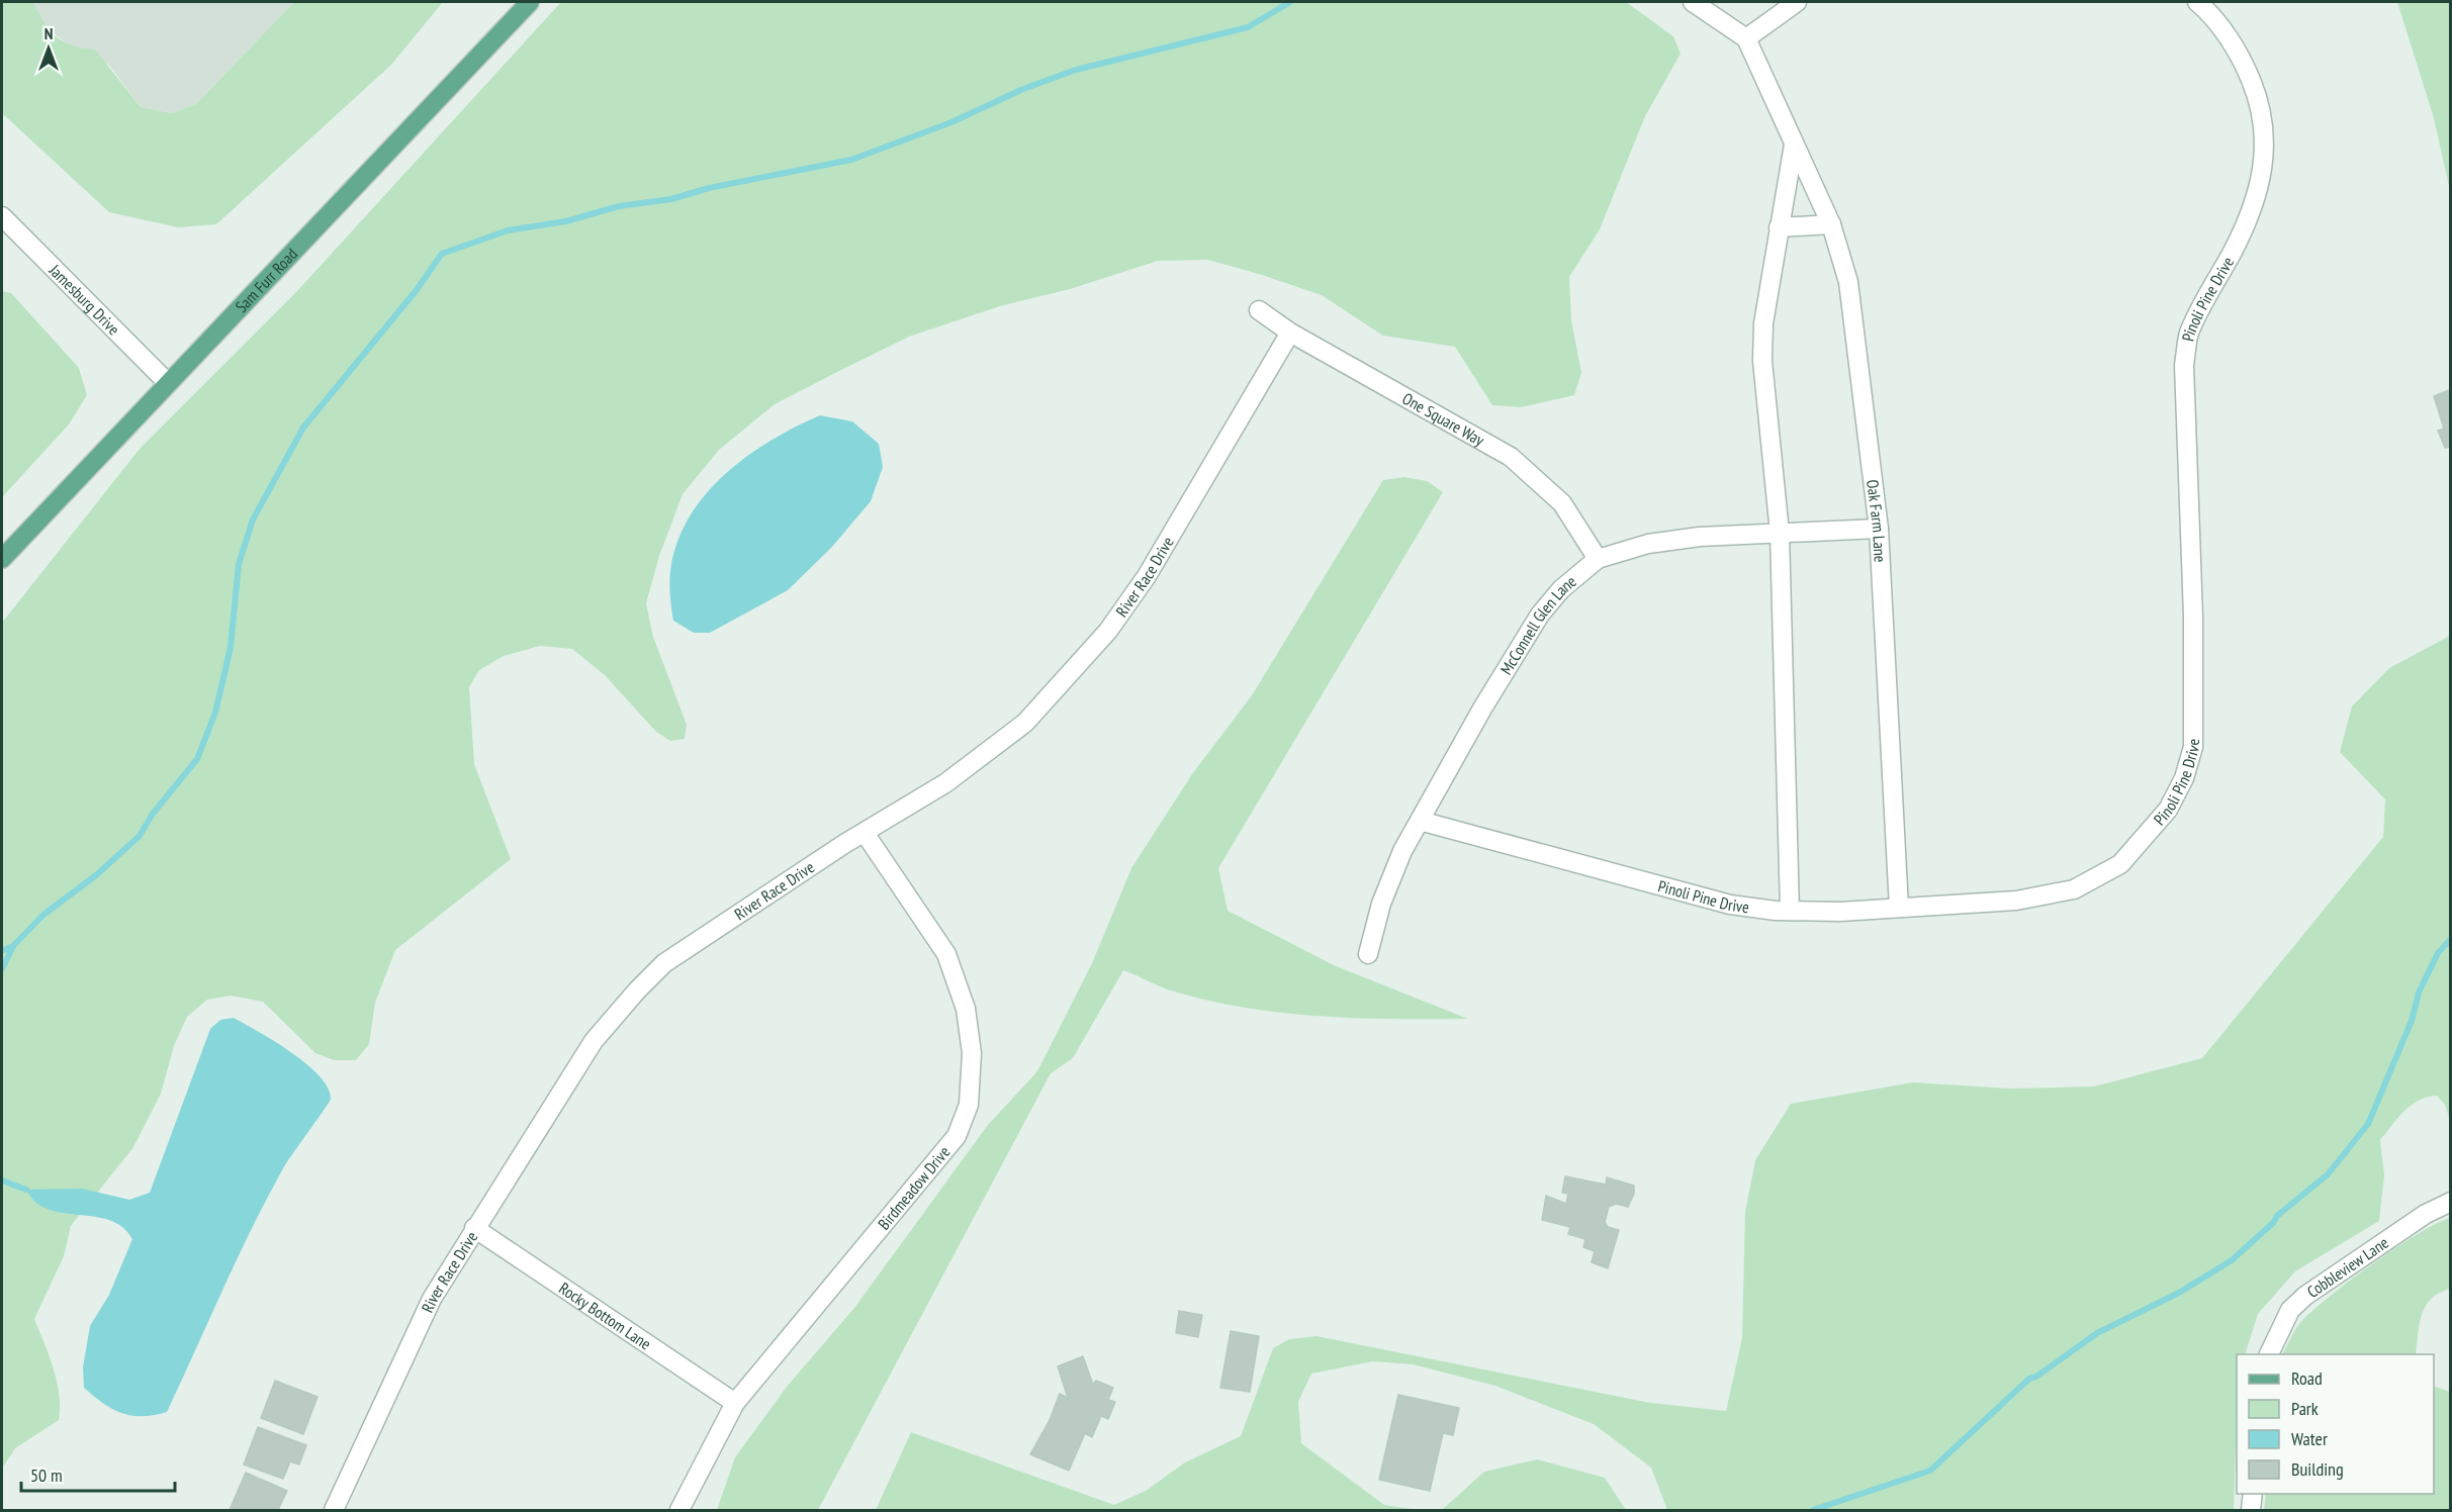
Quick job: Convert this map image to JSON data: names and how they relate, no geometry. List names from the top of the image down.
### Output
{
  "streets": {
    "main road": ["Sam Furr Road"],
    "street": [
      "Jamesburg Drive",
      "Pinoli Pine Drive",
      "One Square Way",
      "Oak Farm Lane",
      "River Race Drive",
      "McConnell Glen Lane",
      "Birdmeadow Drive",
      "Cobbleview Lane",
      "Rocky Bottom Lane"
    ]
  },
  "crossings": [
    ["Sam Furr Road", "Jamesburg Drive"],
    ["Pinoli Pine Drive", "Oak Farm Lane"],
    ["Pinoli Pine Drive", "McConnell Glen Lane"],
    ["One Square Way", "River Race Drive"],
    ["One Square Way", "McConnell Glen Lane"],
    ["Oak Farm Lane", "McConnell Glen Lane"],
    ["River Race Drive", "Birdmeadow Drive"],
    ["River Race Drive", "Rocky Bottom Lane"],
    ["Birdmeadow Drive", "Rocky Bottom Lane"]
  ],
  "legend": [
    "Road",
    "Park",
    "Water",
    "Building"
  ],
  "scale_bar": "50 m",
  "north": "top"
}
